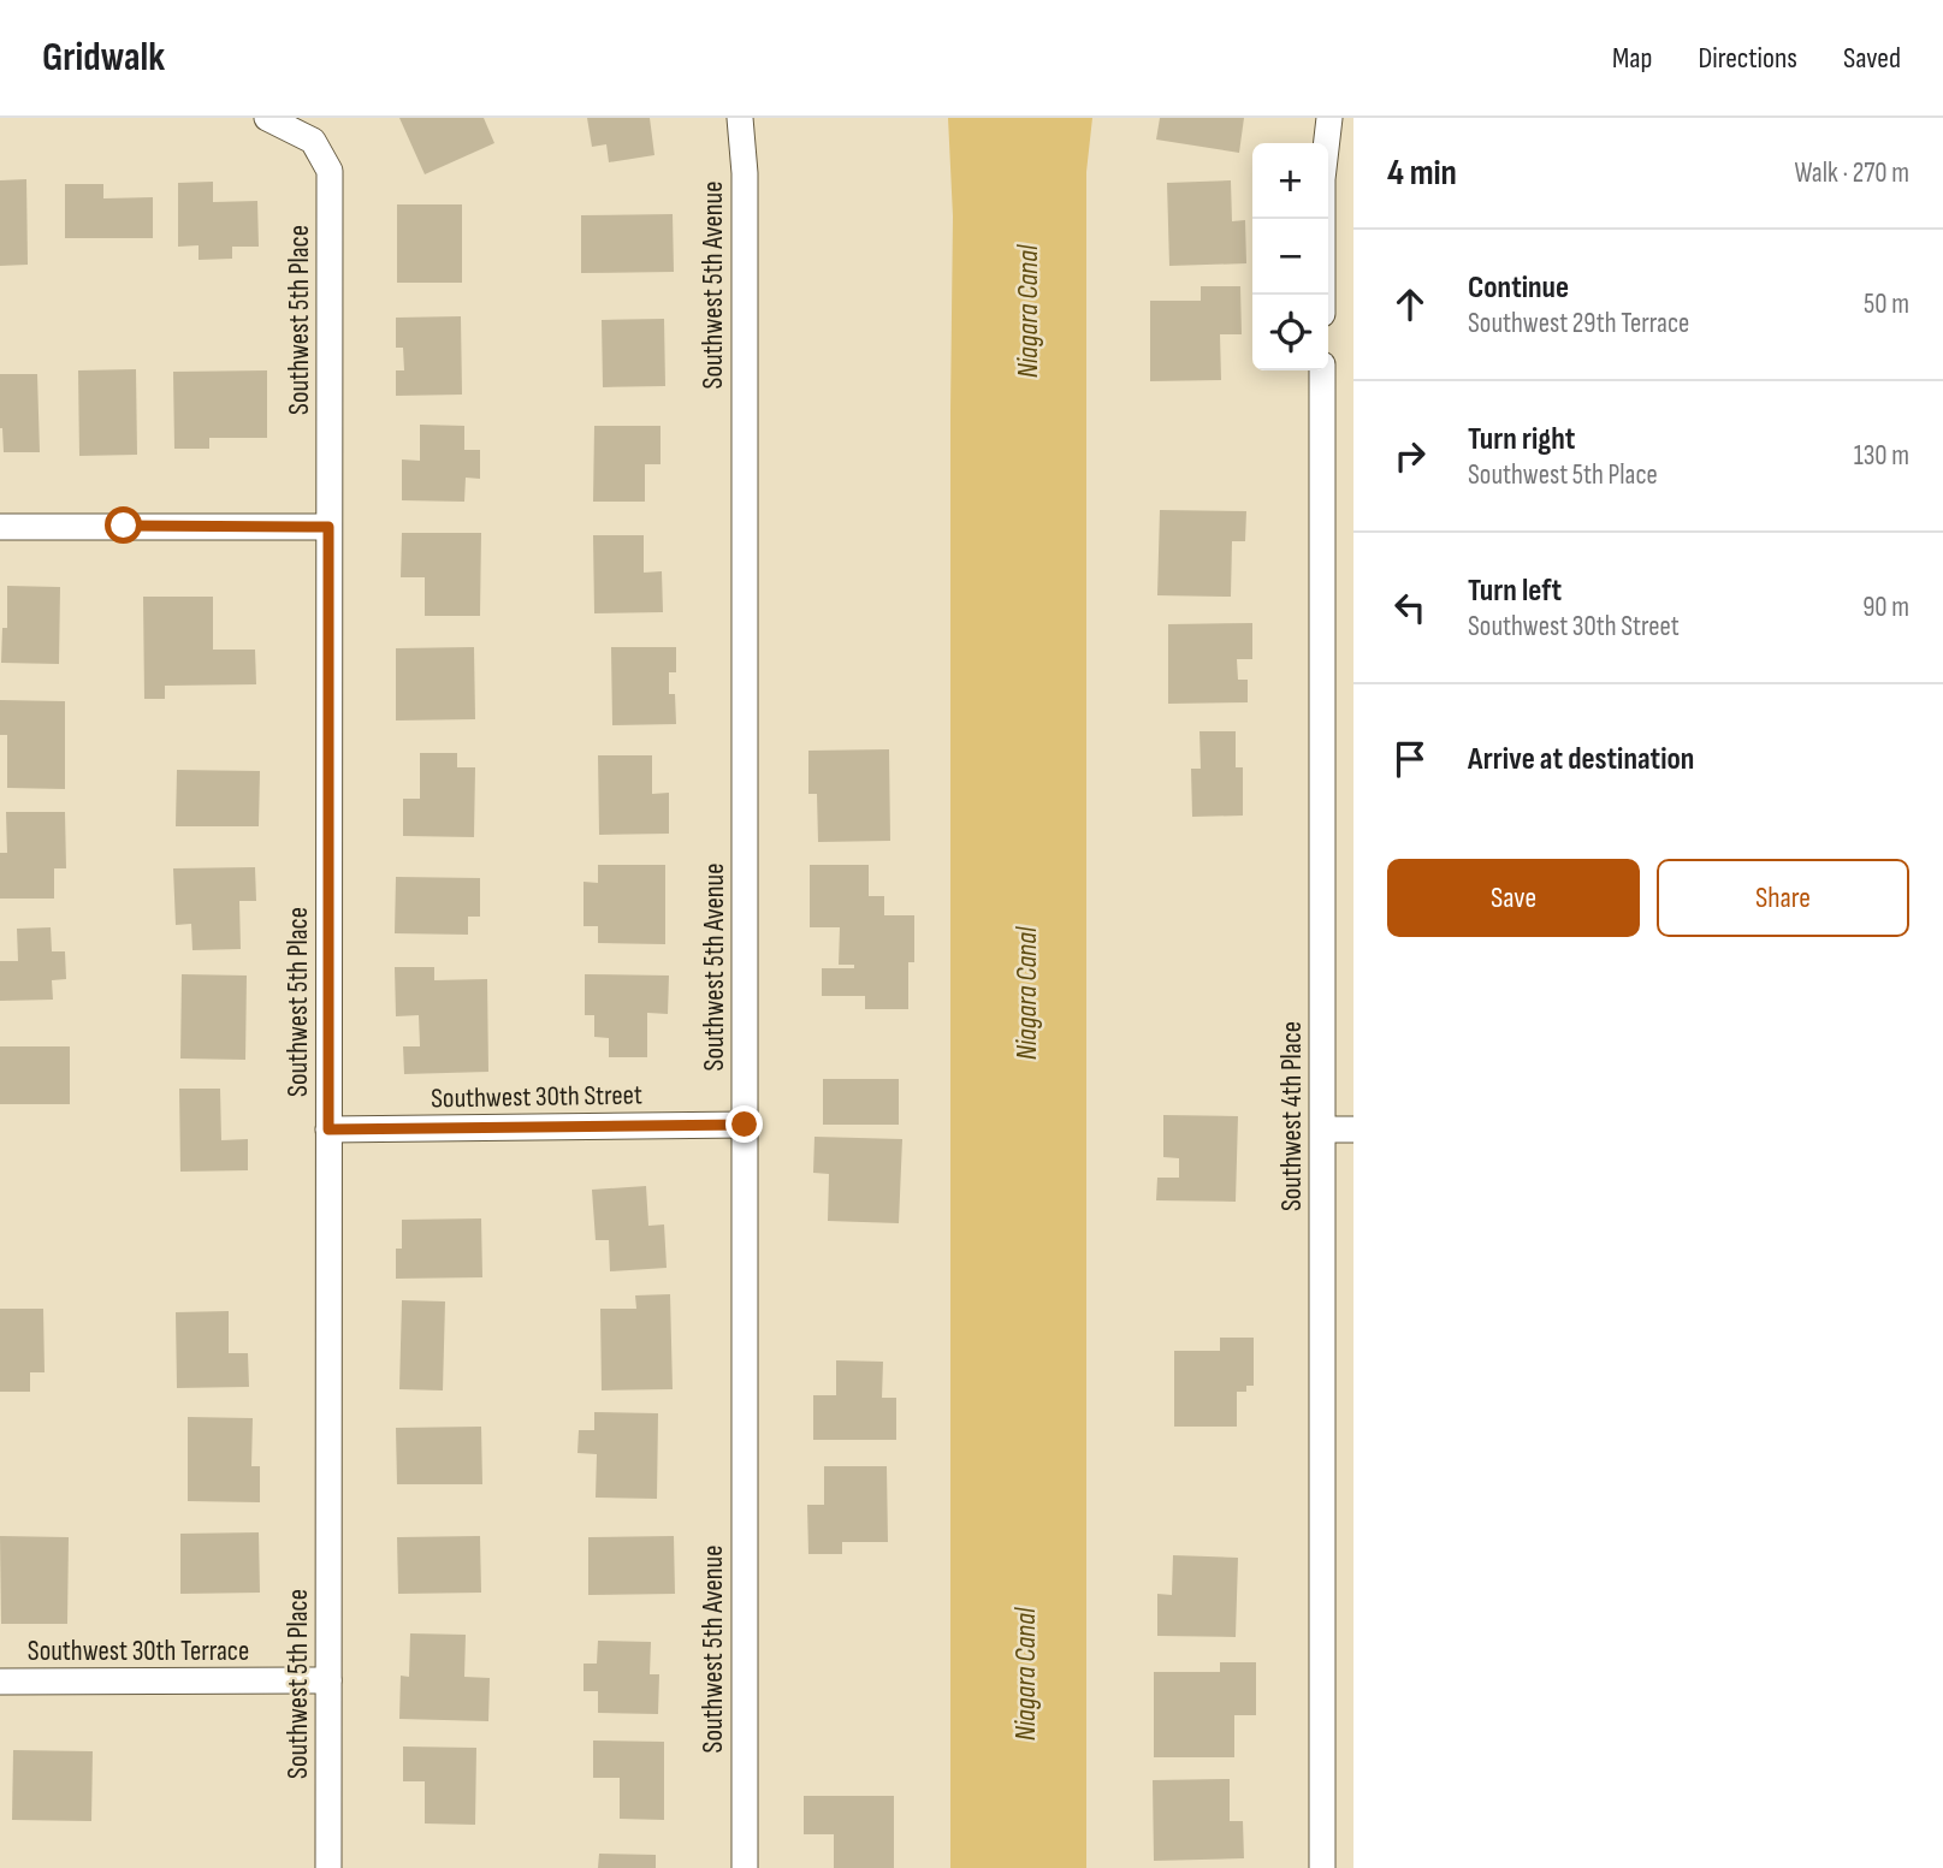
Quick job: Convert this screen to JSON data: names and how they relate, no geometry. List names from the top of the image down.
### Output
{
  "streets": {
    "street": [
      "Southwest 5th Avenue",
      "Southwest 5th Place",
      "Southwest 30th Street",
      "Southwest 4th Place",
      "Southwest 30th Terrace"
    ]
  },
  "crossings": [
    ["Southwest 5th Avenue", "Southwest 30th Street"],
    ["Southwest 5th Place", "Southwest 30th Street"],
    ["Southwest 5th Place", "Southwest 30th Terrace"]
  ],
  "water": ["Niagara Canal"],
  "page": {
    "header": "Gridwalk",
    "nav": ["Map", "Directions", "Saved"],
    "heading": ["4 min", "Walk · 270 m"],
    "map_buttons": ["+", "−"],
    "list": [
      ["Continue", "Southwest 29th Terrace", "50 m"],
      ["Turn right", "Southwest 5th Place", "130 m"],
      ["Turn left", "Southwest 30th Street", "90 m"],
      "Arrive at destination"
    ],
    "buttons": ["Save", "Share"]
  }
}
